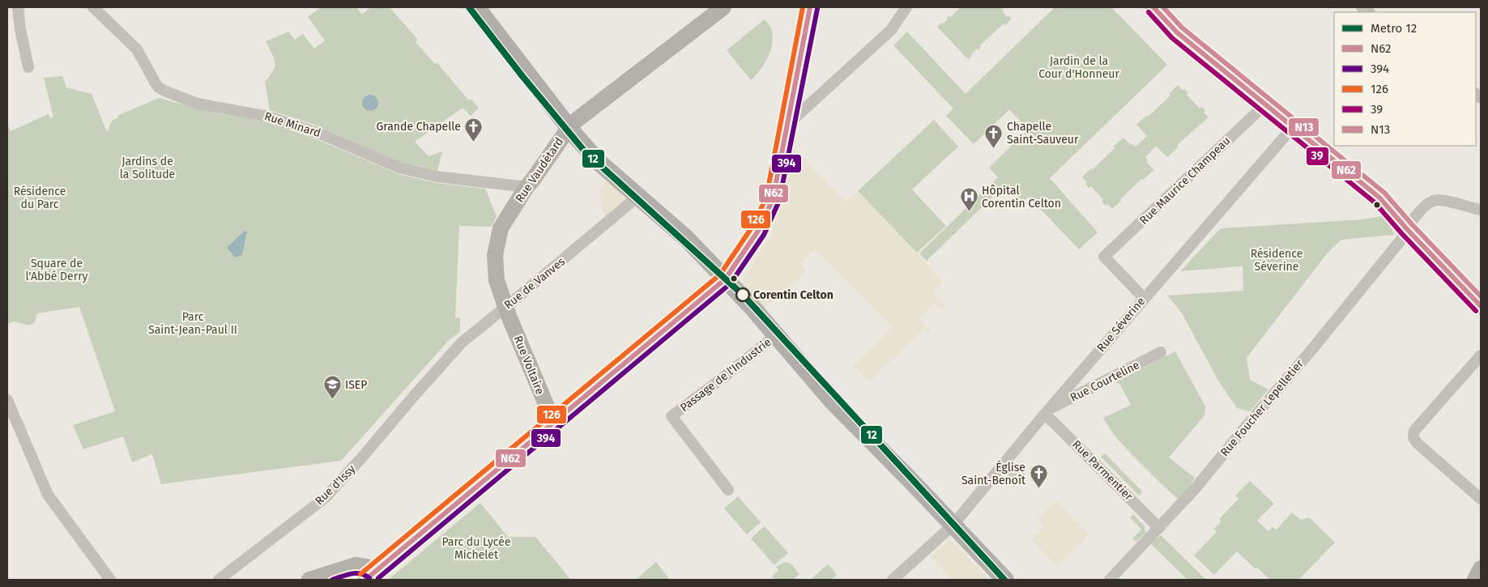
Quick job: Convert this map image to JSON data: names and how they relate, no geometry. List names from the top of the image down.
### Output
{
  "streets": {
    "main road": ["Rue Vaudétard", "Rue Voltaire"],
    "street": [
      "Rue Minard",
      "Rue Maurice Champeau",
      "Rue de Vanves",
      "Rue Séverine",
      "Passage de l'Industrie",
      "Rue Courteline",
      "Rue Foucher Lepelletier",
      "Rue Parmentier",
      "Rue d'Issy"
    ]
  },
  "crossings": [
    ["Rue Minard", "Rue Vaudétard"],
    ["Rue Vaudétard", "Rue de Vanves"],
    ["Rue Vaudétard", "Rue Voltaire"],
    ["Rue Maurice Champeau", "Rue Séverine"],
    ["Rue de Vanves", "Rue Voltaire"],
    ["Rue de Vanves", "Rue d'Issy"],
    ["Rue Séverine", "Rue Courteline"],
    ["Rue Séverine", "Rue Parmentier"],
    ["Rue Courteline", "Rue Parmentier"],
    ["Rue Foucher Lepelletier", "Rue Parmentier"]
  ],
  "parks": [
    "Jardin de la Cour d'Honneur",
    "Jardins de la Solitude",
    "Résidence du Parc",
    "Résidence Séverine",
    "Square de l'Abbé Derry",
    "Parc Saint-Jean-Paul II",
    "Parc du Lycée Michelet"
  ],
  "places": {
    "church": ["Grande Chapelle", "Chapelle Saint-Sauveur", "Église Saint-Benoît"],
    "hospital": ["Hôpital Corentin Celton"],
    "other": ["Corentin Celton"],
    "school or university": ["ISEP"]
  },
  "lines": [
    "metro line 12",
    "transit line N62",
    "transit line 126",
    "transit line N13",
    "transit line 394",
    "transit line 39"
  ],
  "legend": [
    "Metro 12",
    "N62",
    "394",
    "126",
    "39",
    "N13"
  ]
}
